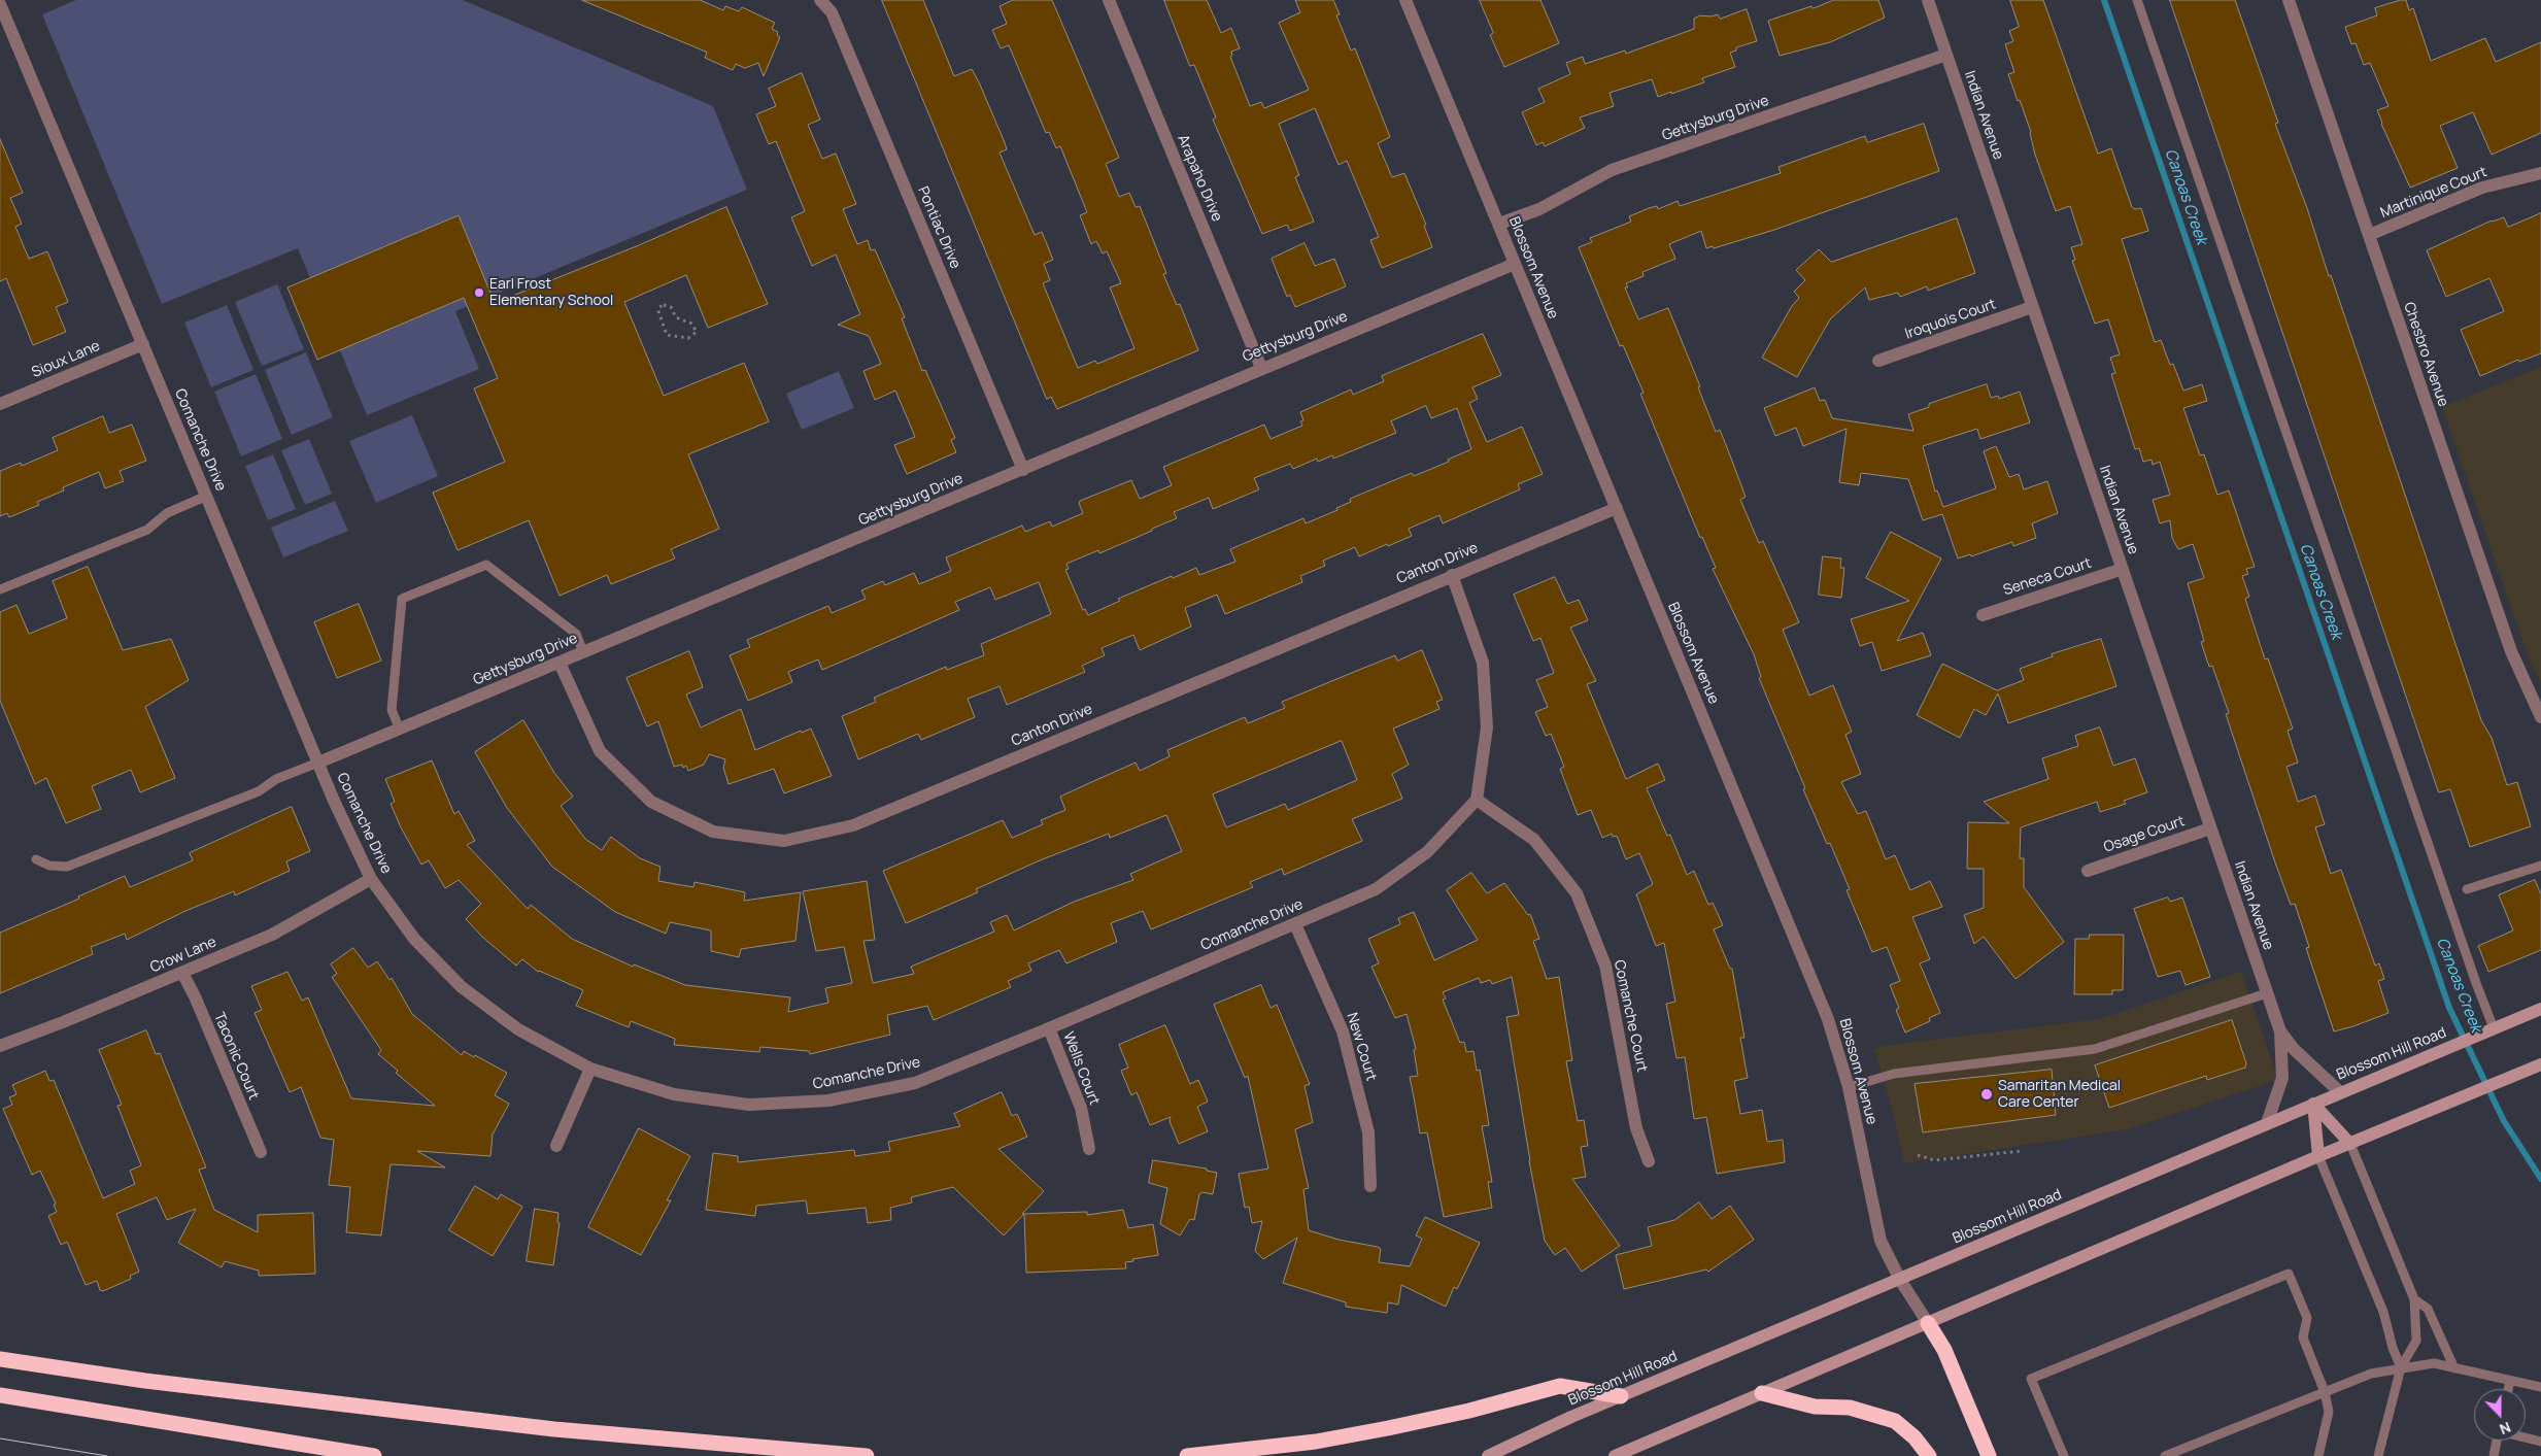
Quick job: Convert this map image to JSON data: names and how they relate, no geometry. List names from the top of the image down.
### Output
{
  "streets": {
    "main road": ["Blossom Hill Road"],
    "street": [
      "Indian Avenue",
      "Gettysburg Drive",
      "Arapaho Drive",
      "Martinique Court",
      "Pontiac Drive",
      "Blossom Avenue",
      "Iroquois Court",
      "Chesbro Avenue",
      "Sioux Lane",
      "Comanche Drive",
      "Canton Drive",
      "Seneca Court",
      "Osage Court",
      "Crow Lane",
      "Comanche Court",
      "New Court",
      "Taconic Court",
      "Wells Court"
    ]
  },
  "crossings": [
    ["Indian Avenue", "Gettysburg Drive"],
    ["Indian Avenue", "Iroquois Court"],
    ["Indian Avenue", "Seneca Court"],
    ["Indian Avenue", "Osage Court"],
    ["Indian Avenue", "Blossom Hill Road"],
    ["Gettysburg Drive", "Arapaho Drive"],
    ["Gettysburg Drive", "Pontiac Drive"],
    ["Gettysburg Drive", "Blossom Avenue"],
    ["Gettysburg Drive", "Comanche Drive"],
    ["Gettysburg Drive", "Canton Drive"],
    ["Martinique Court", "Chesbro Avenue"],
    ["Blossom Avenue", "Canton Drive"],
    ["Blossom Avenue", "Blossom Hill Road"],
    ["Sioux Lane", "Comanche Drive"],
    ["Comanche Drive", "Crow Lane"],
    ["Comanche Drive", "Comanche Court"],
    ["Comanche Drive", "New Court"],
    ["Comanche Drive", "Wells Court"],
    ["Crow Lane", "Taconic Court"]
  ],
  "water": ["Canoas Creek"],
  "places": ["Earl Frost Elementary School", "Samaritan Medical Care Center"],
  "north": "bottom"
}
